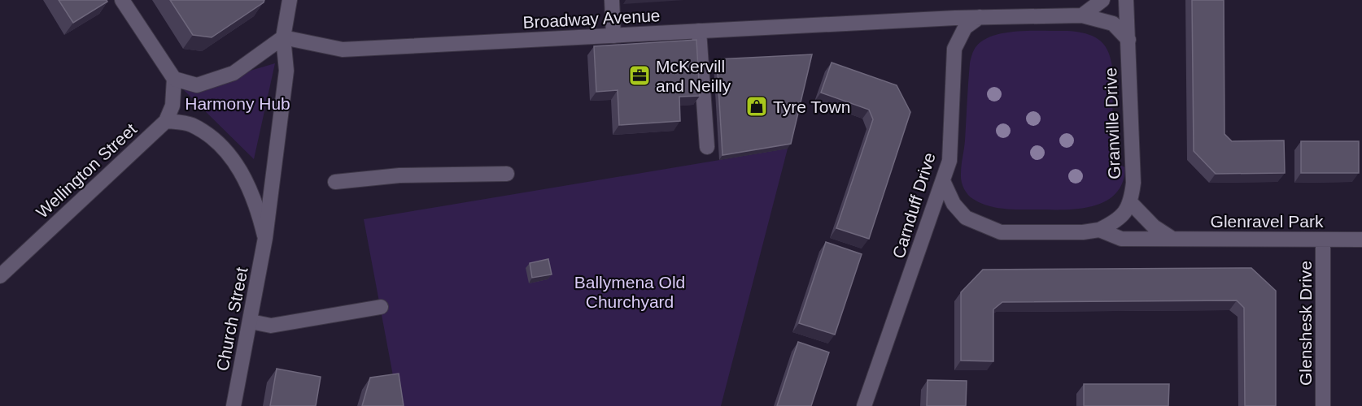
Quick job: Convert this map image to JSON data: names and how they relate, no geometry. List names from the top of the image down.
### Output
{
  "streets": {
    "street": [
      "Broadway Avenue",
      "Granville Drive",
      "Wellington Street",
      "Carnduff Drive",
      "Glenravel Park",
      "Church Street",
      "Glenshesk Drive"
    ]
  },
  "crossings": [
    ["Broadway Avenue", "Granville Drive"],
    ["Broadway Avenue", "Carnduff Drive"],
    ["Broadway Avenue", "Church Street"],
    ["Granville Drive", "Glenravel Park"],
    ["Wellington Street", "Church Street"],
    ["Carnduff Drive", "Glenravel Park"],
    ["Glenravel Park", "Glenshesk Drive"]
  ],
  "parks": ["Harmony Hub", "Ballymena Old Churchyard"],
  "places": {
    "office": ["McKervill and Neilly"],
    "shop": ["Tyre Town"]
  }
}
